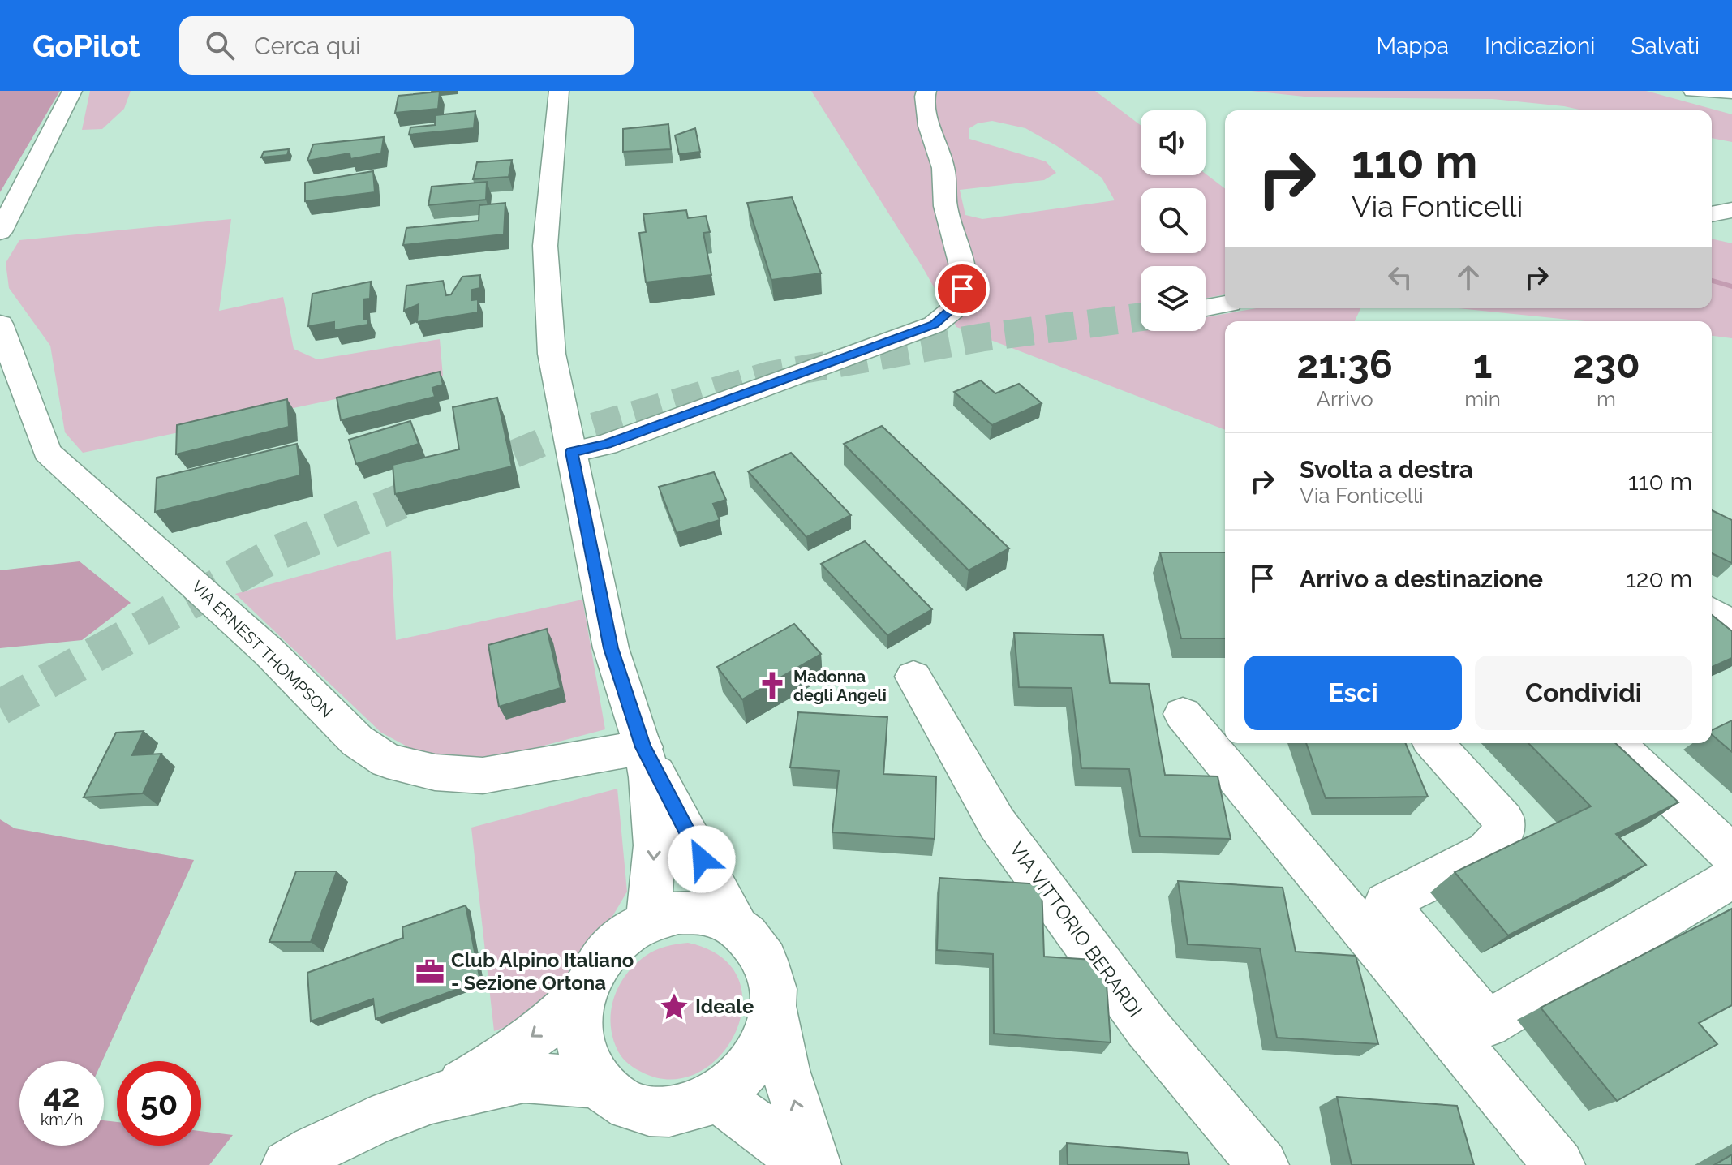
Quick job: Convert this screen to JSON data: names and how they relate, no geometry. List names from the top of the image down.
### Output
{
  "streets": {
    "street": ["VIA ERNEST THOMPSON", "VIA VITTORIO BERARDI"]
  },
  "places": {
    "church": ["Madonna degli Angeli"],
    "office": ["Club Alpino Italiano - Sezione Ortona"],
    "place": ["Ideale"]
  },
  "page": {
    "header": "GoPilot",
    "search": "Cerca qui",
    "nav": ["Mappa", "Indicazioni", "Salvati"],
    "turn": ["110 m", "Via Fonticelli"],
    "eta": [
      "21:36",
      "Arrivo",
      "1",
      "min",
      "230",
      "m"
    ],
    "list": [
      {
        "name": "Svolta a destra",
        "note": "Via Fonticelli",
        "value": "110 m"
      },
      {
        "name": "Arrivo a destinazione",
        "value": "120 m"
      }
    ],
    "buttons": ["Esci", "Condividi"],
    "speed": "42 km/h",
    "limit": "50"
  }
}
